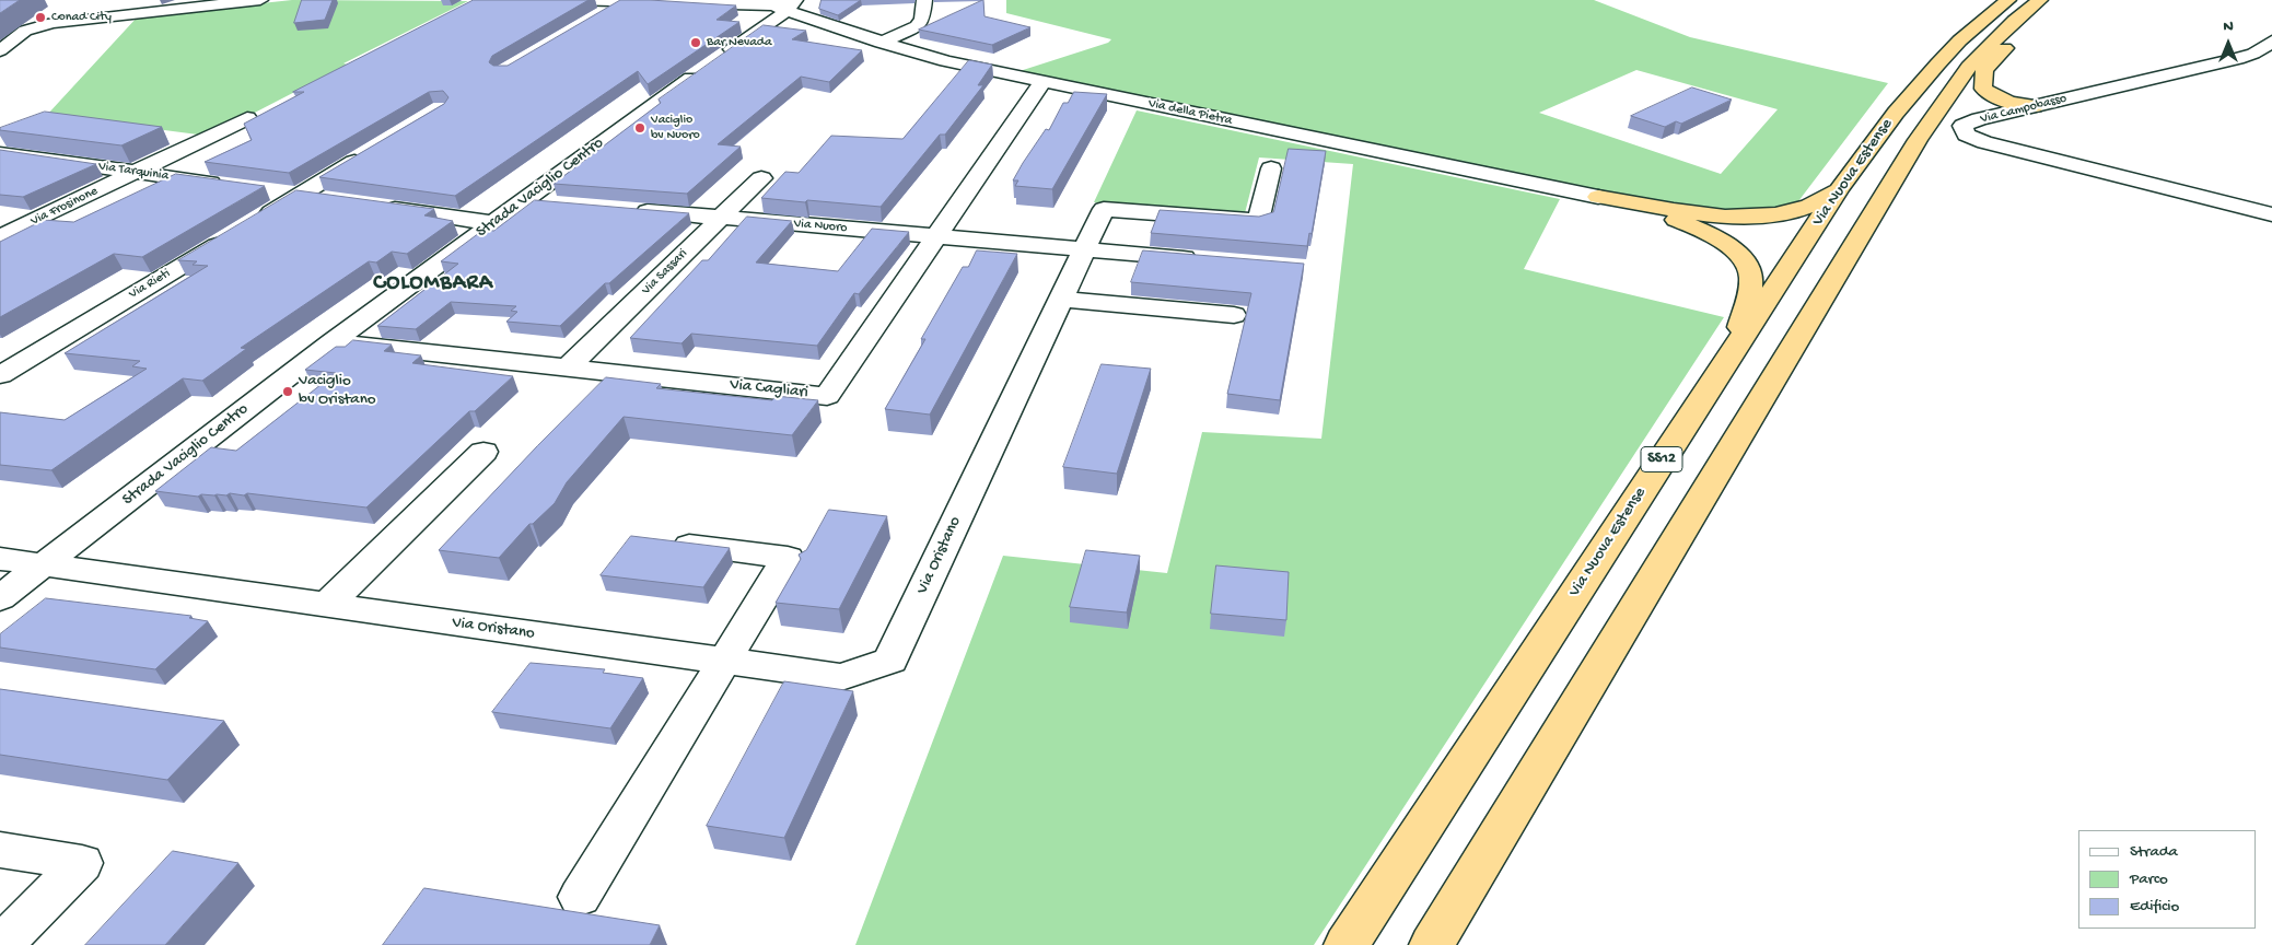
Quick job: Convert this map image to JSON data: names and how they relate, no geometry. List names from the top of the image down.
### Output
{
  "streets": {
    "highway": ["Via Nuova Estense", "SS12"],
    "street": [
      "Via Campobasso",
      "Via della Pietra",
      "Via Tarquinia",
      "Strada Vaciglio Centro",
      "Via Frosinone",
      "Via Nuoro",
      "Via Sassari",
      "Via Rieti",
      "Via Cagliari",
      "Via Oristano"
    ]
  },
  "crossings": [
    ["Via della Pietra", "Strada Vaciglio Centro"],
    ["Via della Pietra", "Via Cagliari"],
    ["Via Tarquinia", "Via Frosinone"],
    ["Strada Vaciglio Centro", "Via Cagliari"],
    ["Strada Vaciglio Centro", "Via Oristano"],
    ["Via Nuoro", "Via Sassari"],
    ["Via Nuoro", "Via Cagliari"],
    ["Via Nuoro", "Via Oristano"],
    ["Via Sassari", "Via Cagliari"]
  ],
  "districts": ["COLOMBARA"],
  "places": [
    "Conad City",
    "Bar Nevada",
    "Vaciglio bv Nuoro",
    "Vaciglio bv Oristano"
  ],
  "legend": ["Strada", "Parco", "Edificio"],
  "north": "top"
}
